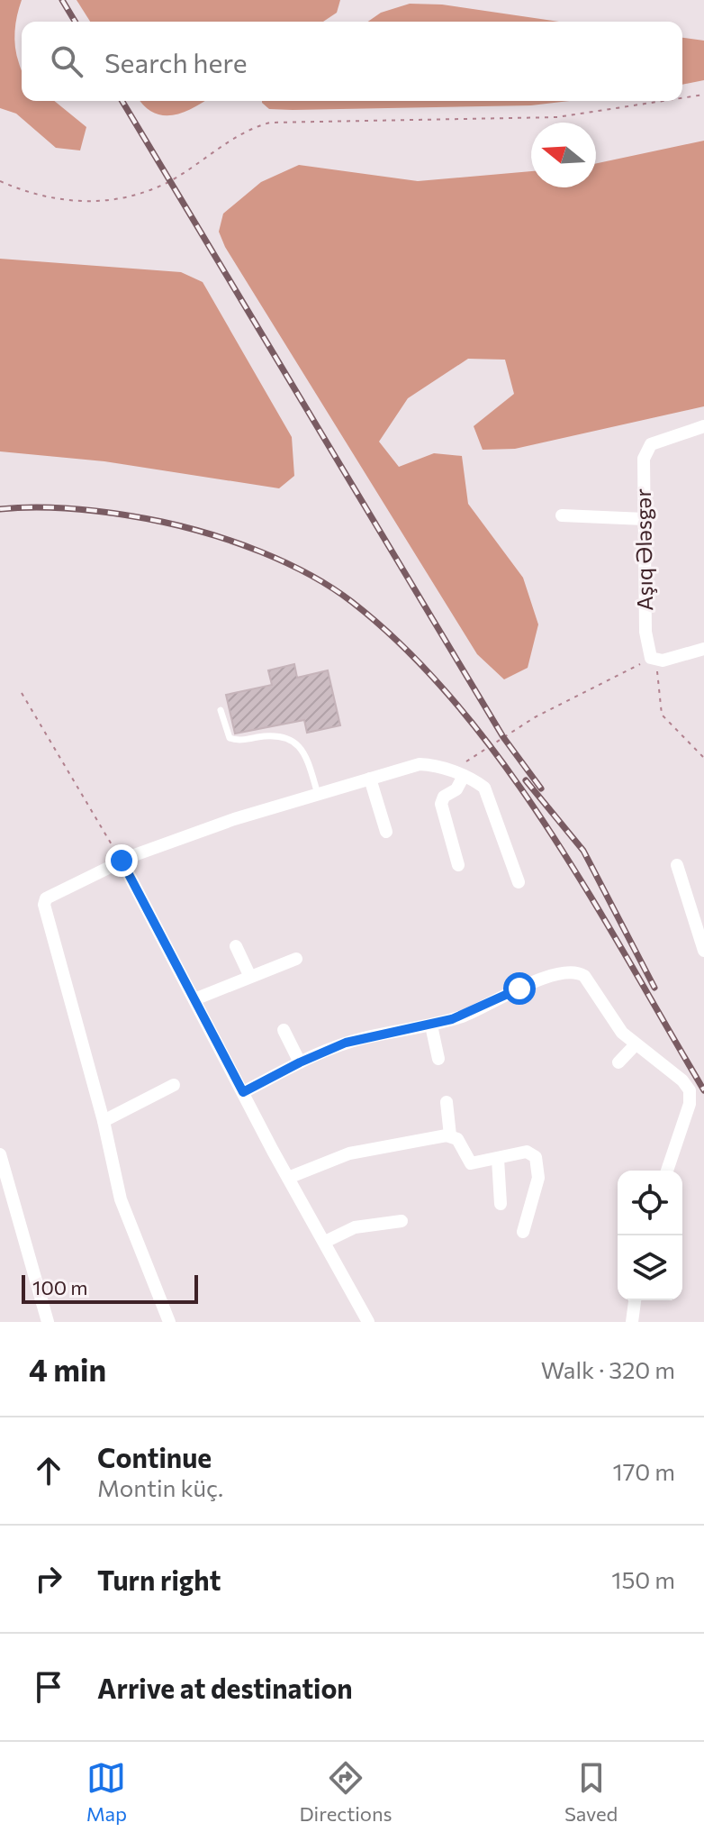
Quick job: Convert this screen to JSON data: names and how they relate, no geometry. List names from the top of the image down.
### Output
{
  "streets": {
    "street": ["Aşıq Ələsgər"]
  },
  "scale_bar": "100 m",
  "north": "left",
  "page": {
    "search": "Search here",
    "scale": "100 m",
    "heading": ["4 min", "Walk · 320 m"],
    "list": [
      ["Continue", "Montin küç.", "170 m"],
      ["Turn right", "150 m"],
      "Arrive at destination"
    ],
    "nav": ["Map", "Directions", "Saved"]
  }
}
